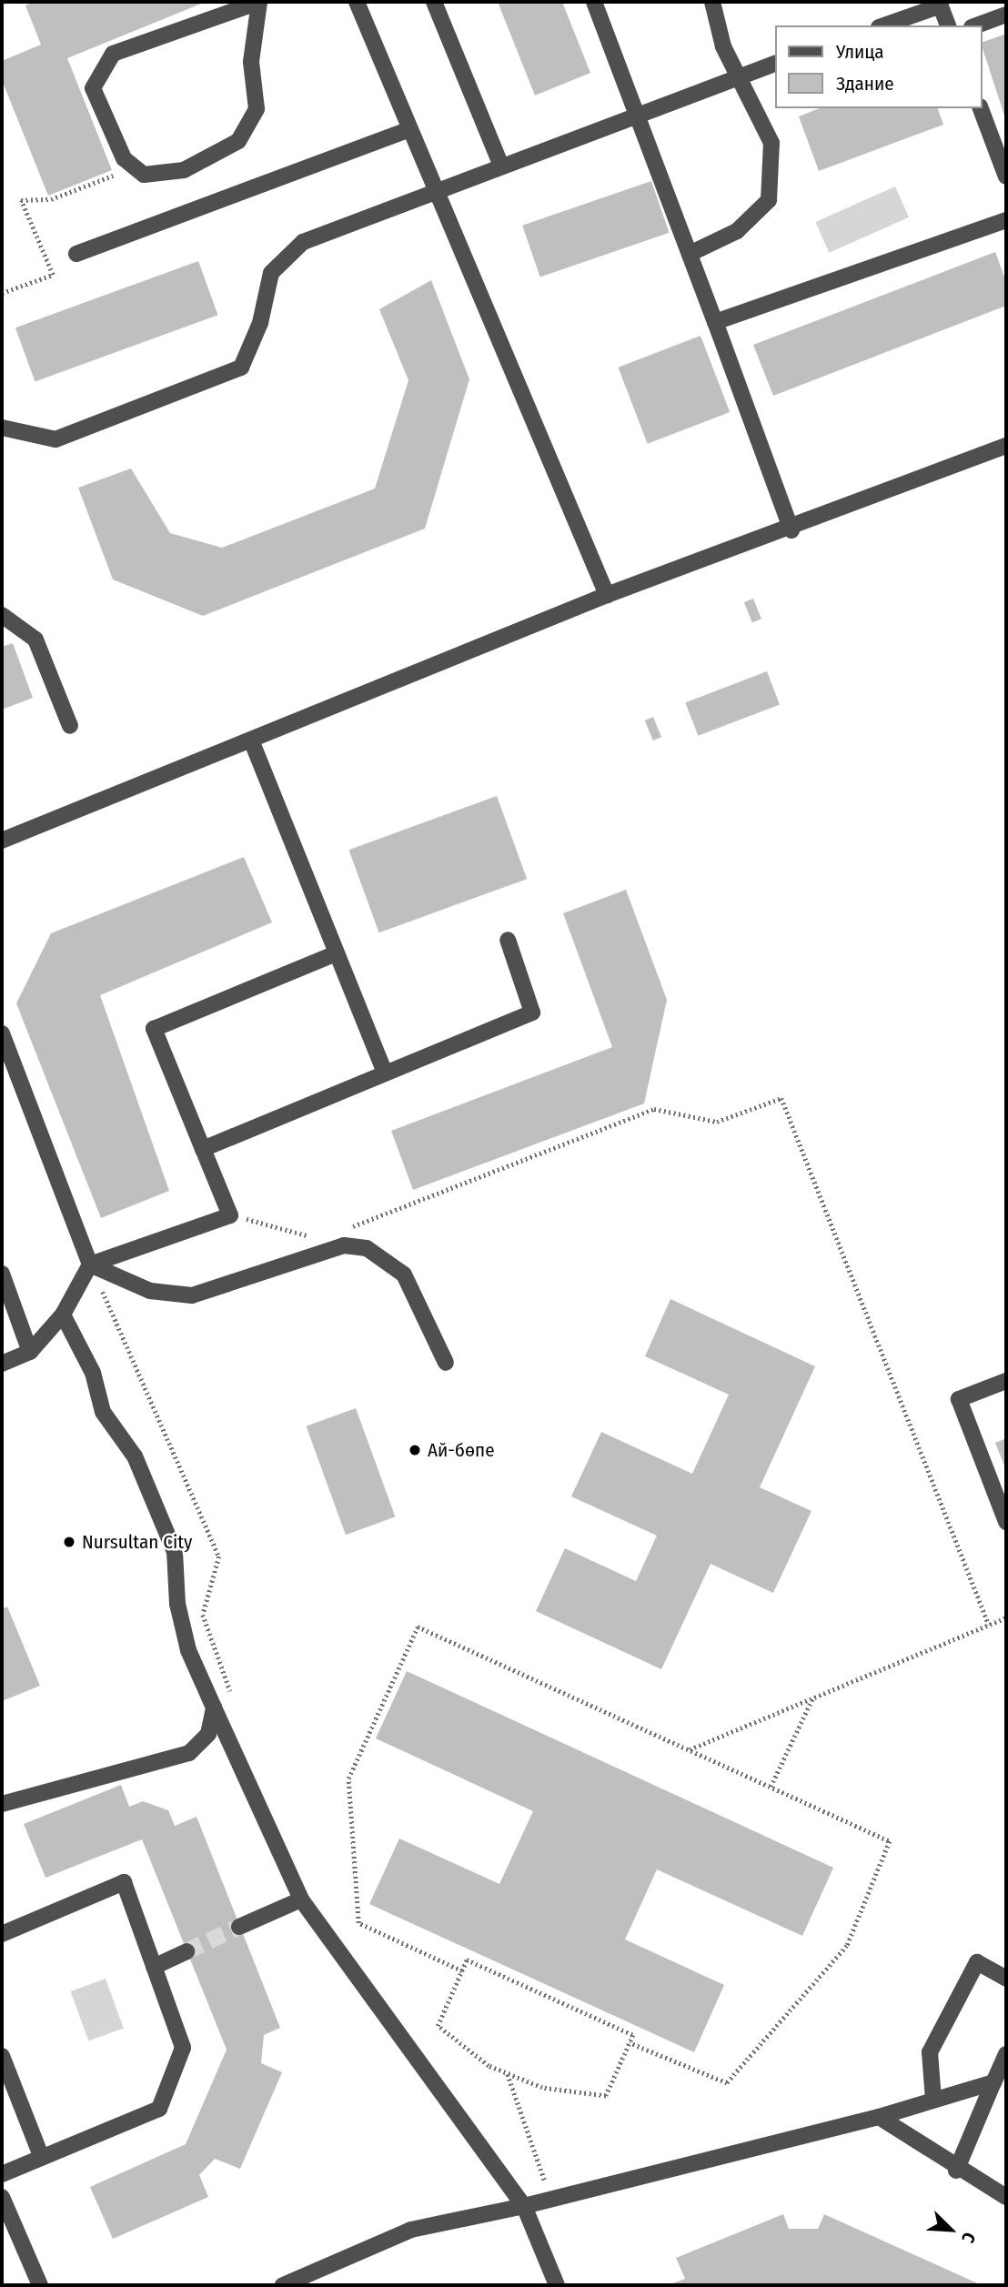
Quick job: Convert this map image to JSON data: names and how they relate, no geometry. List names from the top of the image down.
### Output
{
  "places": ["Ай-бөпе", "Nursultan City"],
  "legend": ["Улица", "Здание"],
  "north": "bottom right"
}
